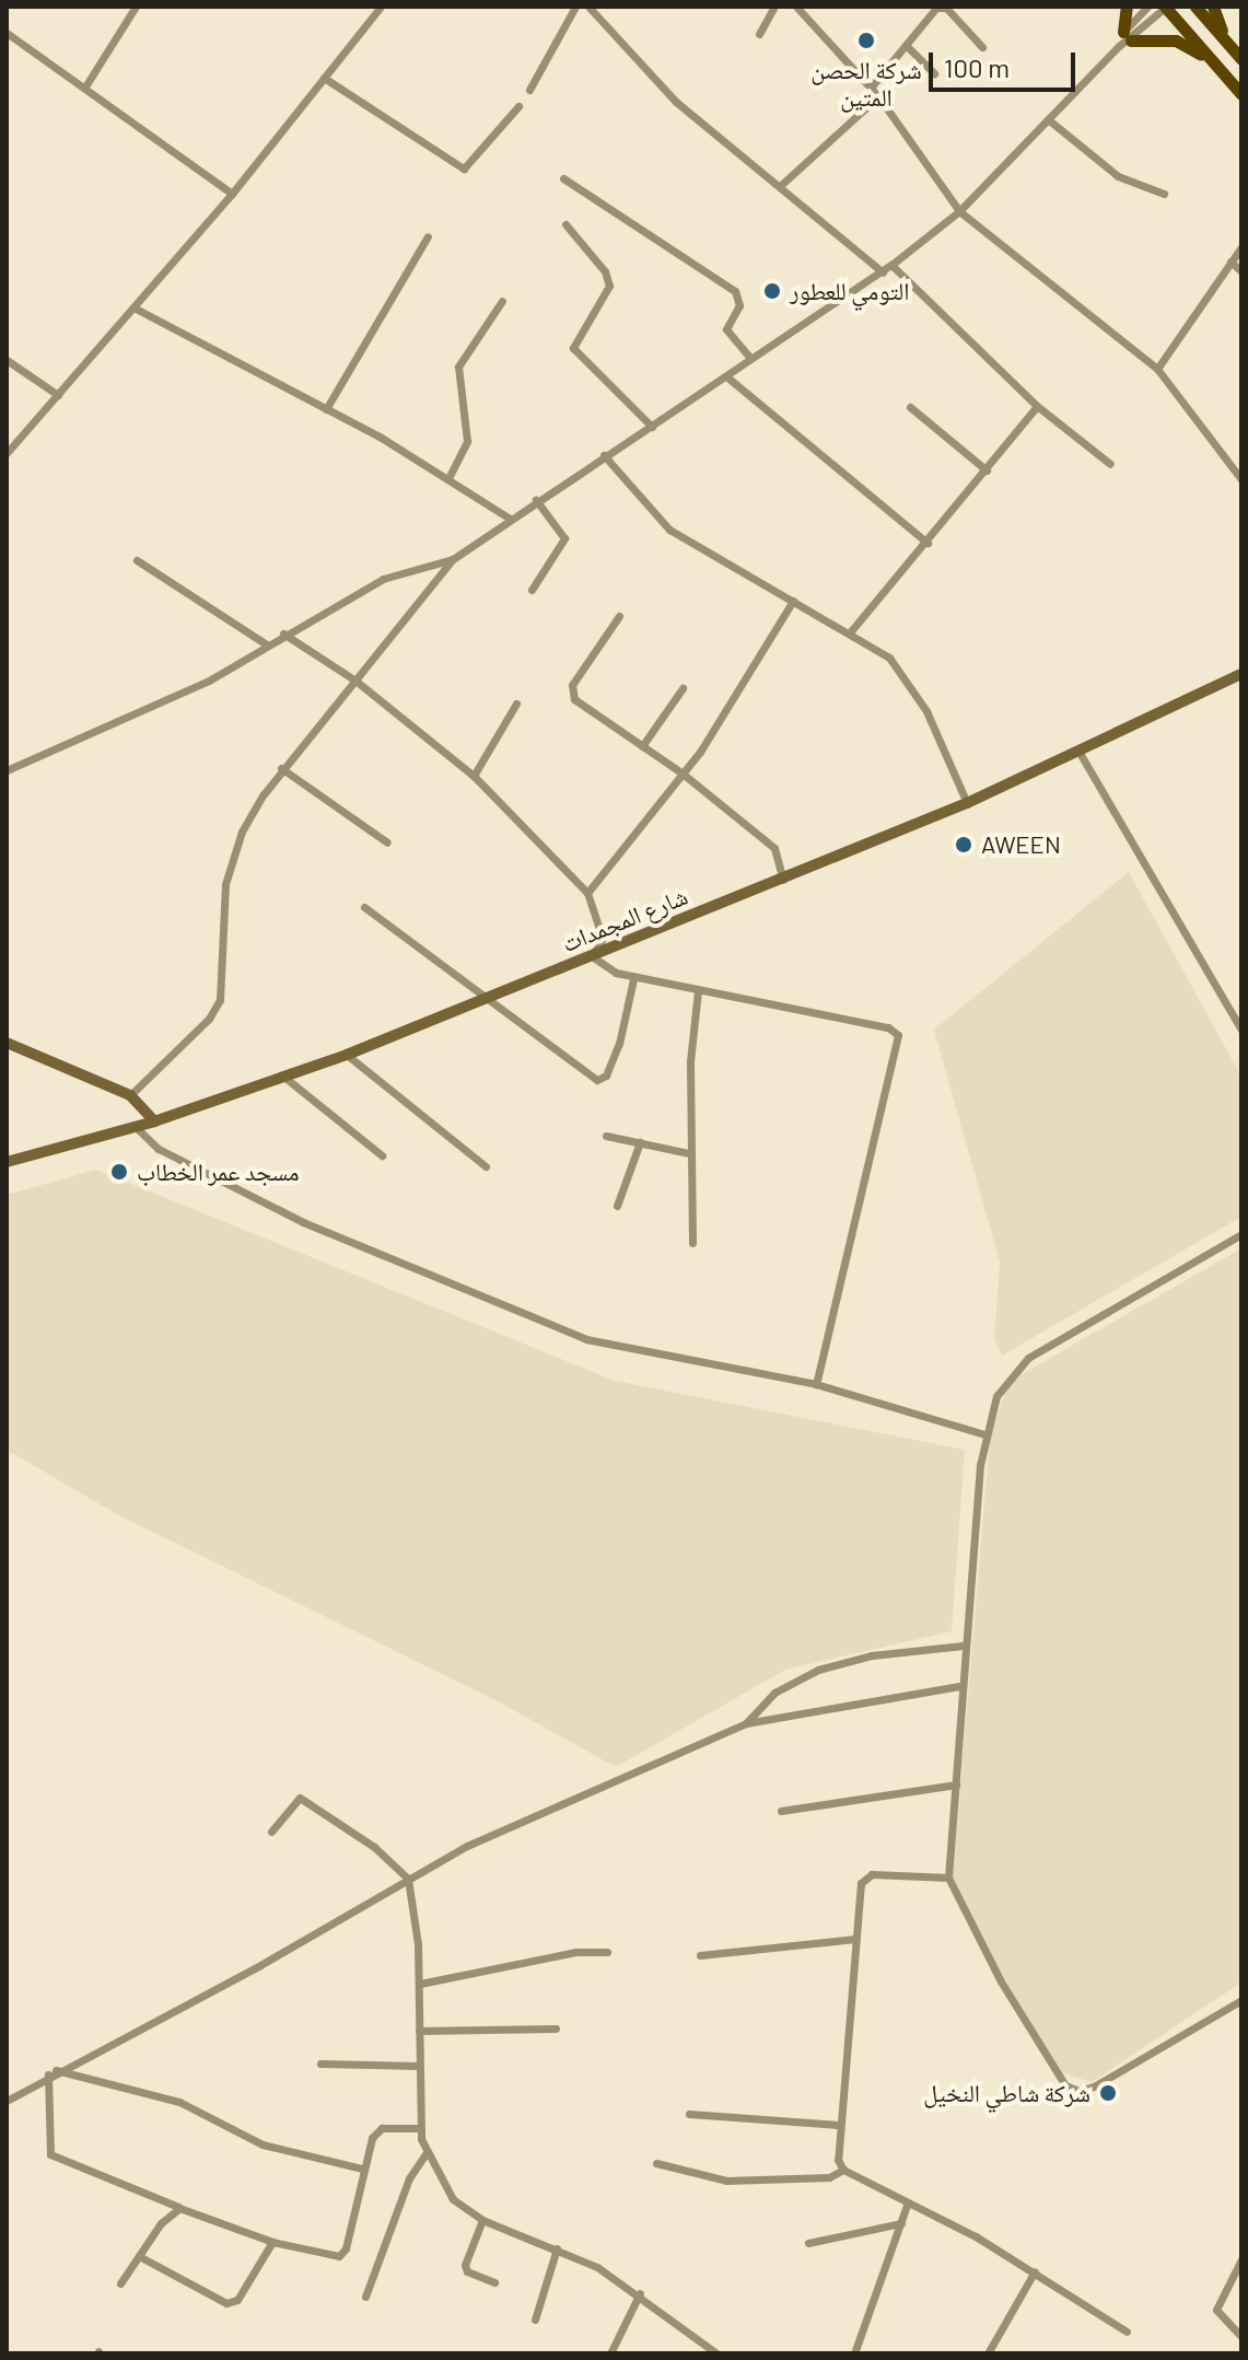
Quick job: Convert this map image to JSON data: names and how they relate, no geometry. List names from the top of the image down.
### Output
{
  "streets": {
    "main road": ["شارع المجمدات"]
  },
  "places": [
    "شركة الحصن المتين",
    "التومي للعطور",
    "AWEEN",
    "مسجد عمر الخطاب",
    "شركة شاطي النخيل"
  ],
  "scale_bar": "100 m"
}
